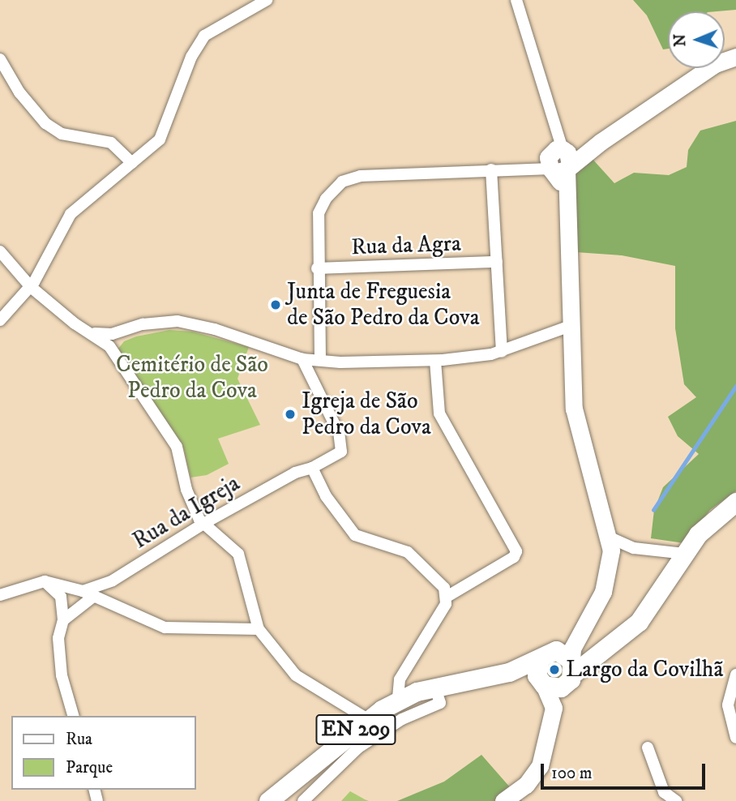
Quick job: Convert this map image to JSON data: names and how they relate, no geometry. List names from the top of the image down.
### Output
{
  "streets": {
    "main road": ["EN 209"],
    "street": ["Rua da Agra", "Rua da Igreja"]
  },
  "parks": ["Cemitério de São Pedro da Cova"],
  "places": ["Junta de Freguesia de São Pedro da Cova", "Igreja de São Pedro da Cova", "Largo da Covilhã"],
  "legend": ["Rua", "Parque"],
  "scale_bar": "100 m",
  "north": "left"
}
